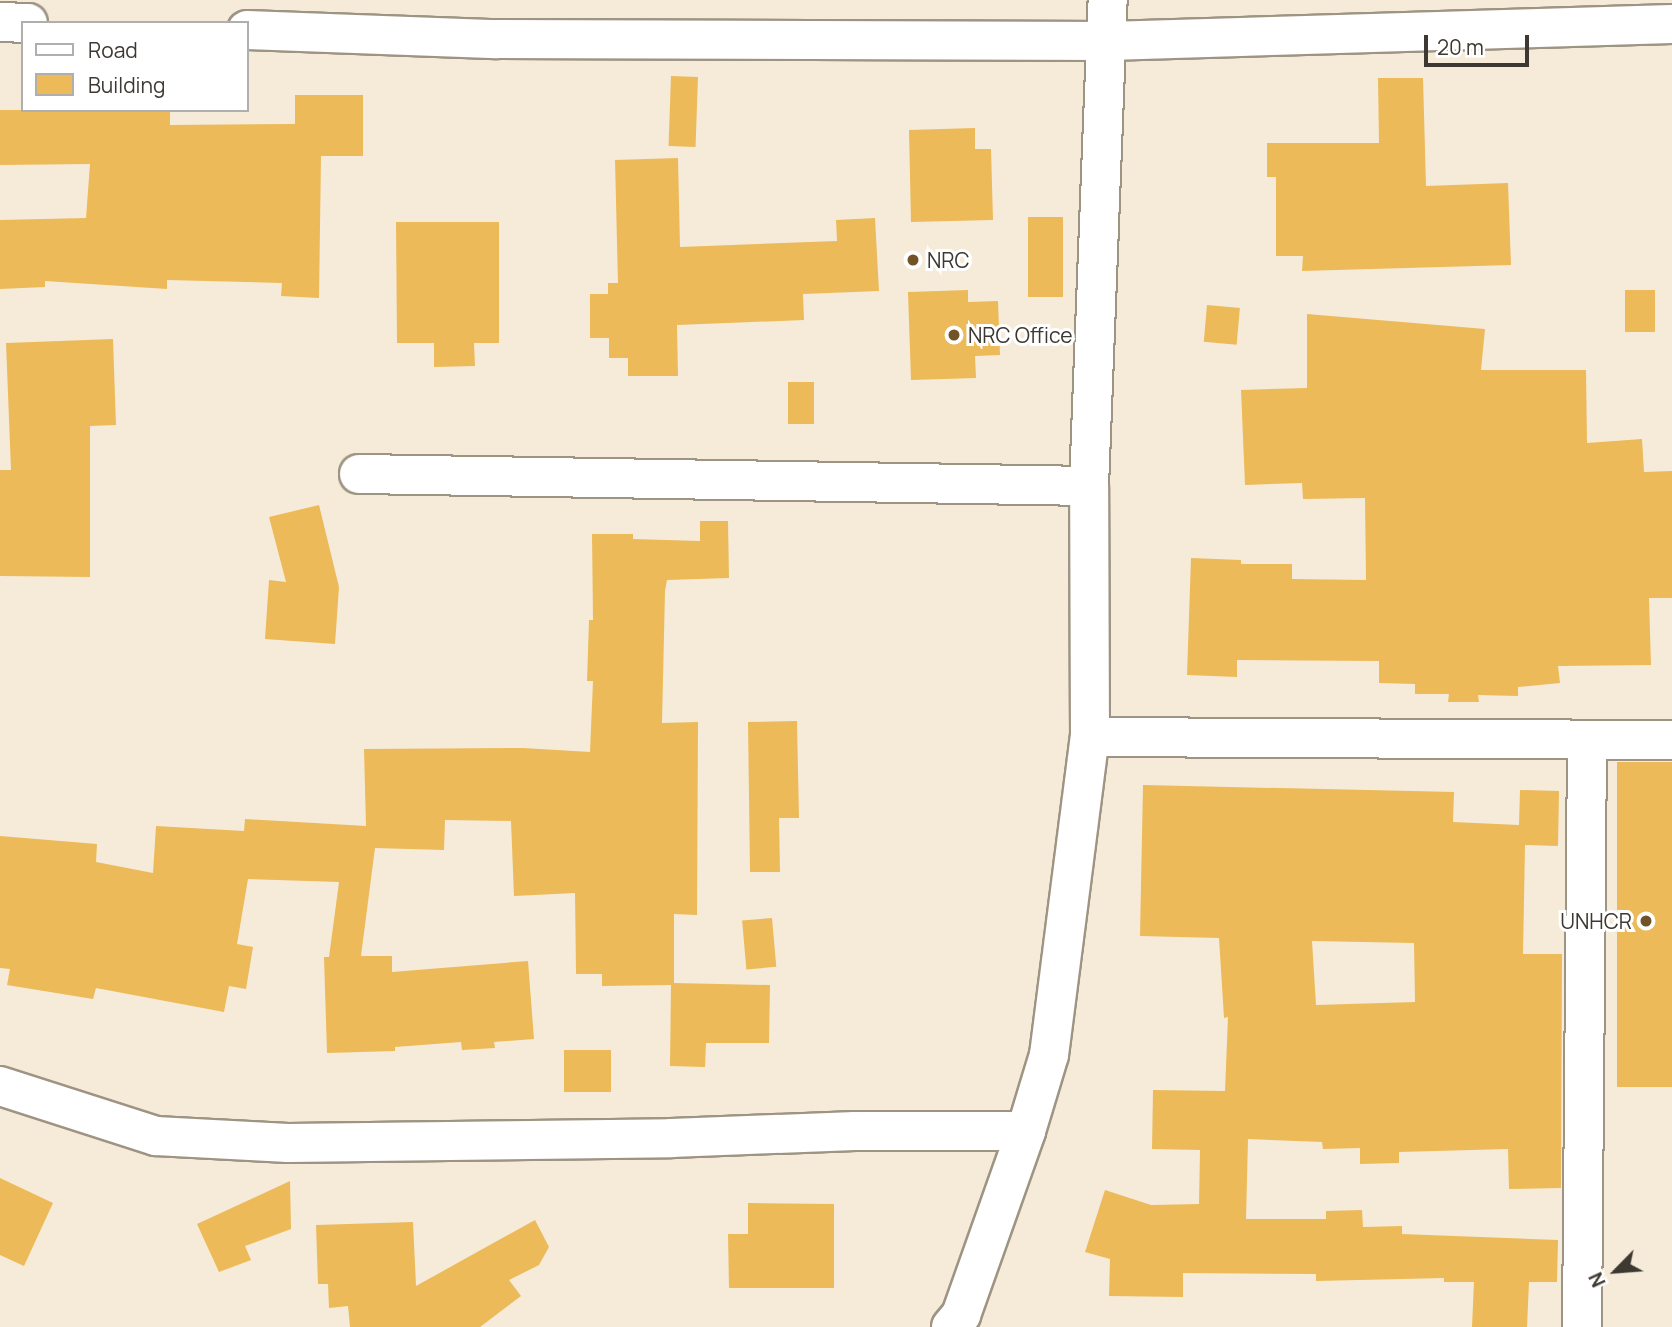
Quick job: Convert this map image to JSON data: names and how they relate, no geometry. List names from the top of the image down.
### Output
{
  "places": ["NRC", "NRC Office", "UNHCR"],
  "legend": ["Road", "Building"],
  "scale_bar": "20 m",
  "north": "bottom left"
}
